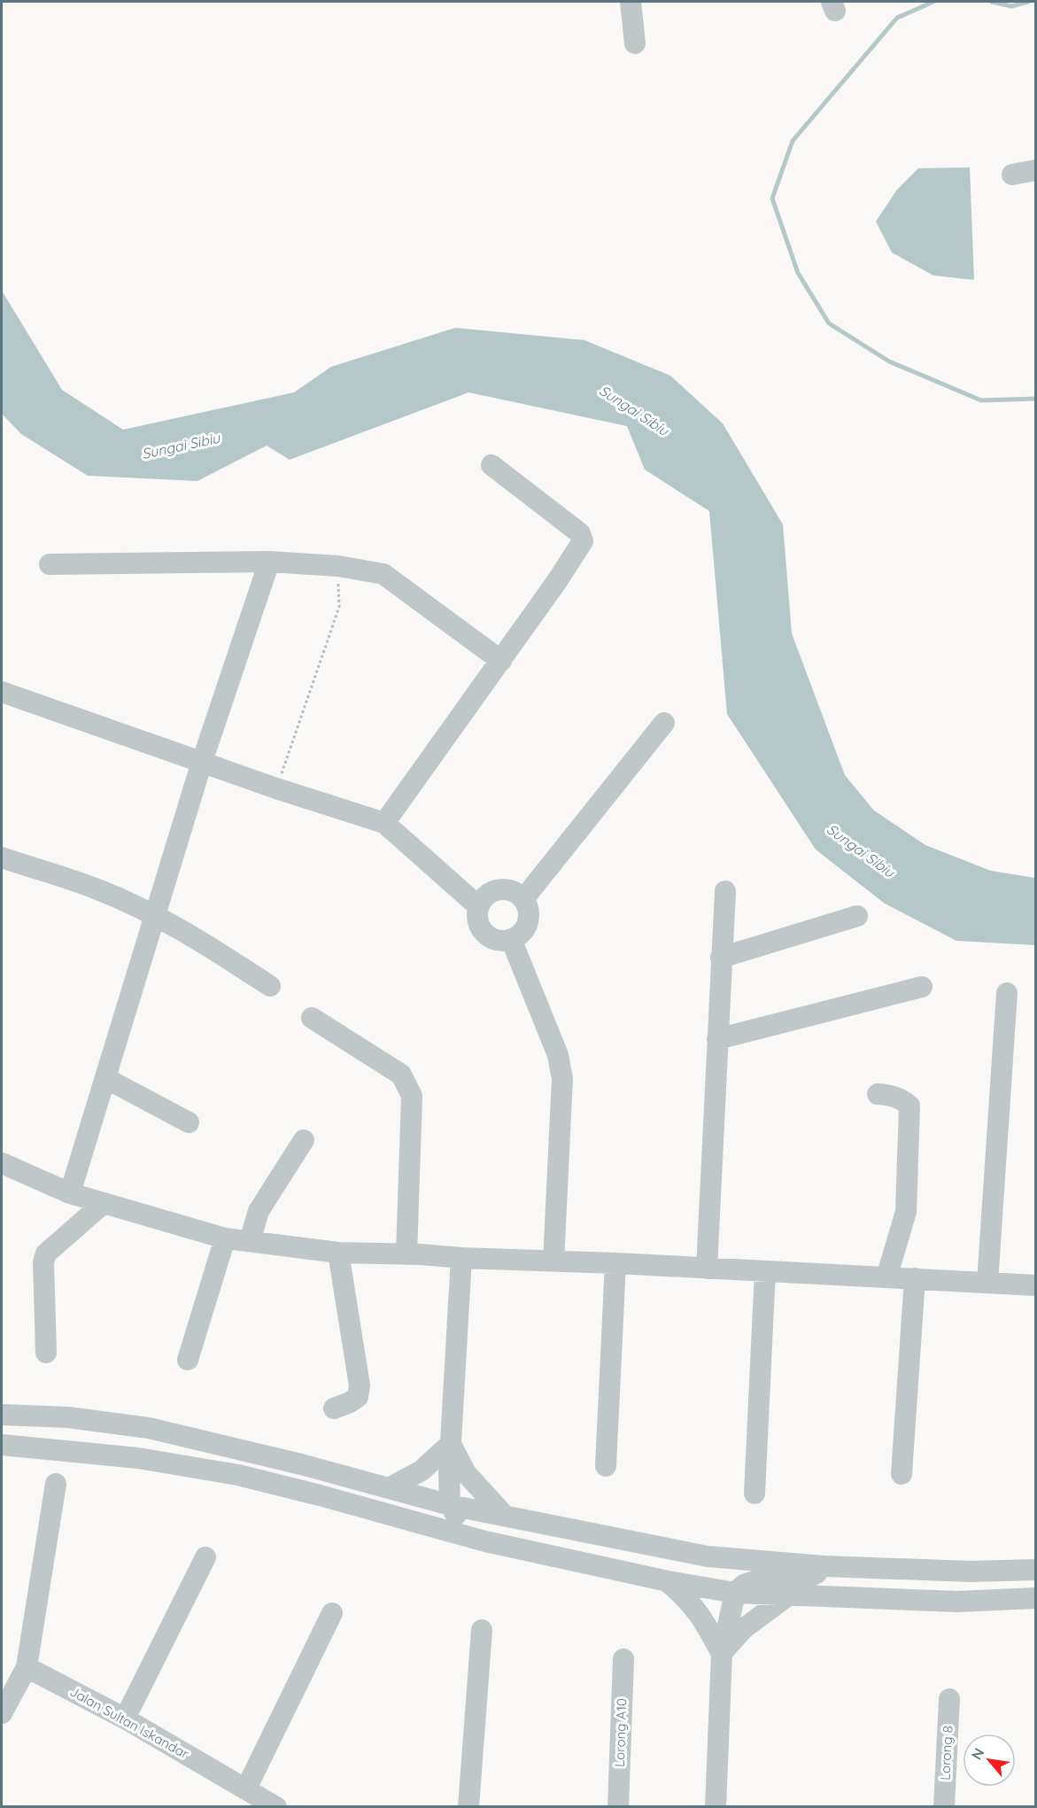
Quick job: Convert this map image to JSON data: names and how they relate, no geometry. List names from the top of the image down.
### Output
{
  "streets": {
    "street": ["Jalan Sultan Iskandar", "Lorong A10", "Lorong 8"]
  },
  "water": ["Sungai Sibiu"],
  "north": "top left"
}
